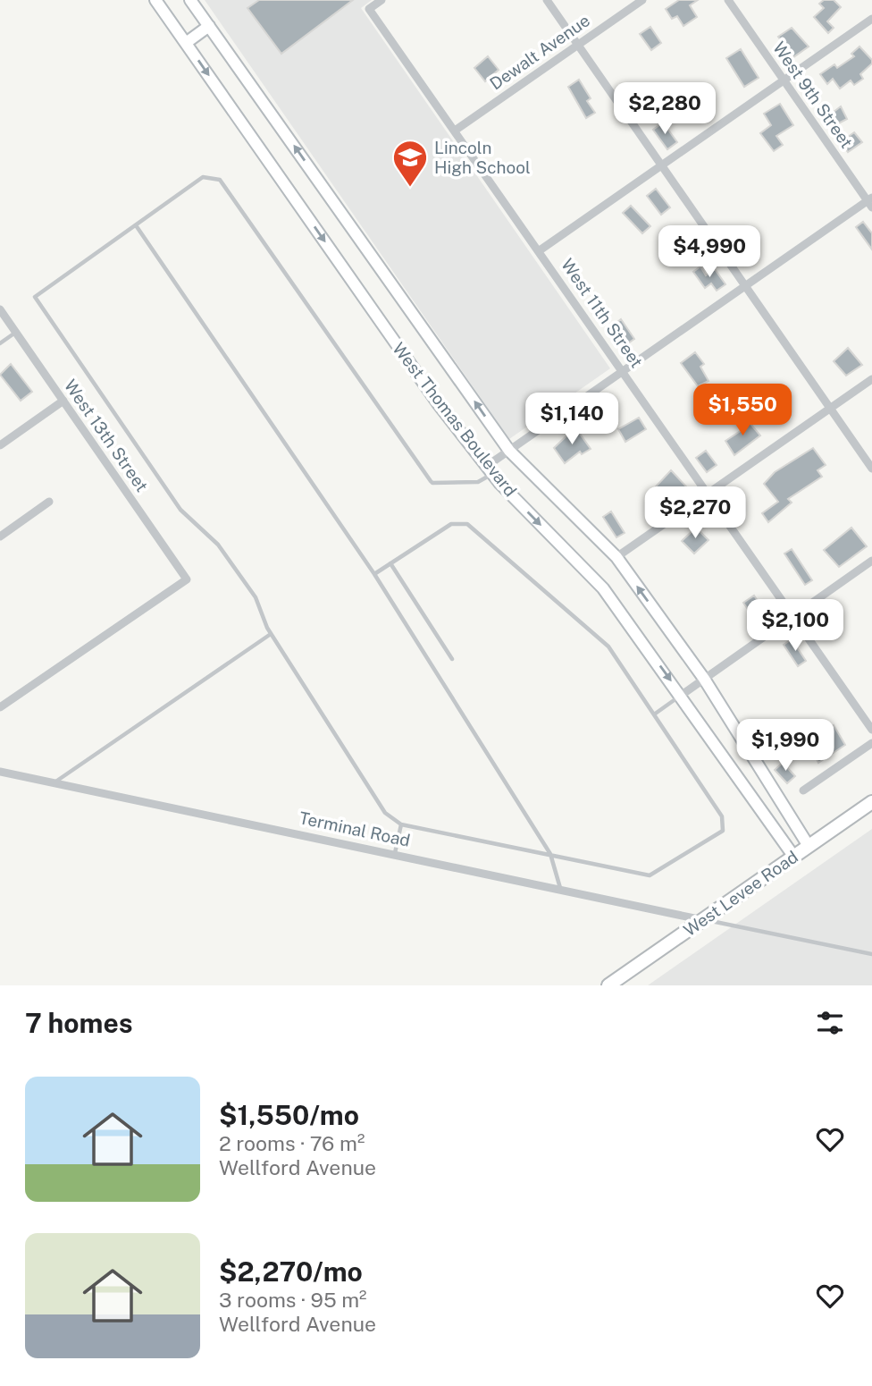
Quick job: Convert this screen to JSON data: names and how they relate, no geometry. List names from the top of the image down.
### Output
{
  "streets": {
    "main road": ["West Levee Road"],
    "street": [
      "Dewalt Avenue",
      "West 9th Street",
      "West 11th Street",
      "West Thomas Boulevard",
      "West 13th Street",
      "Terminal Road"
    ]
  },
  "crossings": [
    ["Dewalt Avenue", "West 11th Street"],
    ["West Thomas Boulevard", "West Levee Road"],
    ["Terminal Road", "West Levee Road"]
  ],
  "places": {
    "school or university": ["Lincoln High School"]
  },
  "page": {
    "price": [
      "$2,280",
      "$4,990",
      "$1,550",
      "$1,140",
      "$2,270",
      "$2,100",
      "$1,990"
    ],
    "heading": "7 homes",
    "list": [
      {
        "name": "$1,550/mo",
        "note": "2 rooms · 76 m² · Wellford Avenue"
      },
      {
        "name": "$2,270/mo",
        "note": "3 rooms · 95 m² · Wellford Avenue"
      }
    ]
  }
}
